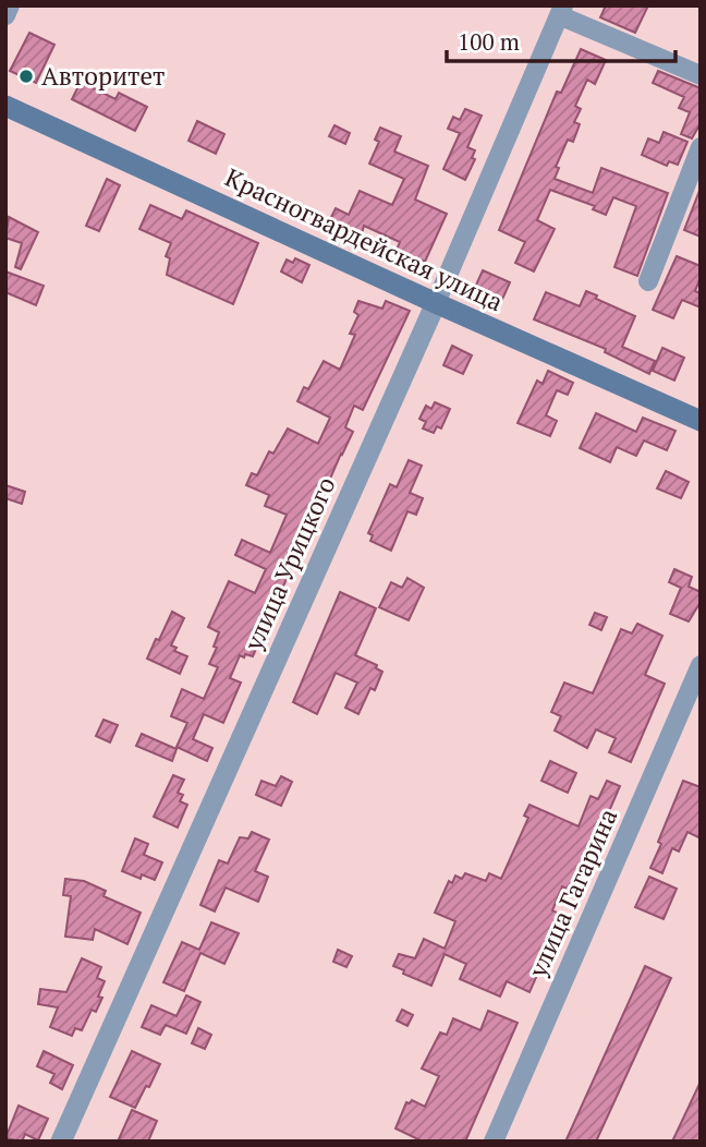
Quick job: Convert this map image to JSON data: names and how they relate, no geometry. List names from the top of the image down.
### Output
{
  "streets": {
    "main road": ["Красногвардейская улица"],
    "street": ["улица Урицкого", "улица Гагарина"]
  },
  "crossings": [
    ["Красногвардейская улица", "улица Урицкого"]
  ],
  "places": ["Авторитет"],
  "scale_bar": "100 m"
}
